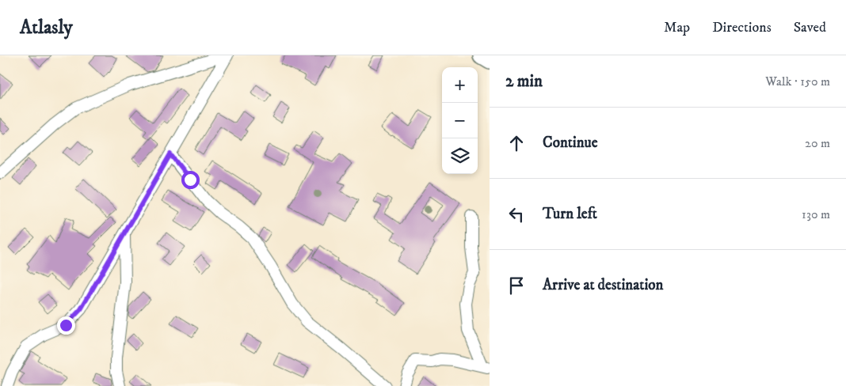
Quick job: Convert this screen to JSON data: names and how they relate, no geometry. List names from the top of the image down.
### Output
{
  "page": {
    "header": "Atlasly",
    "nav": ["Map", "Directions", "Saved"],
    "heading": ["2 min", "Walk · 150 m"],
    "map_buttons": ["+", "−"],
    "list": [
      ["Continue", "20 m"],
      ["Turn left", "130 m"],
      "Arrive at destination"
    ]
  }
}
